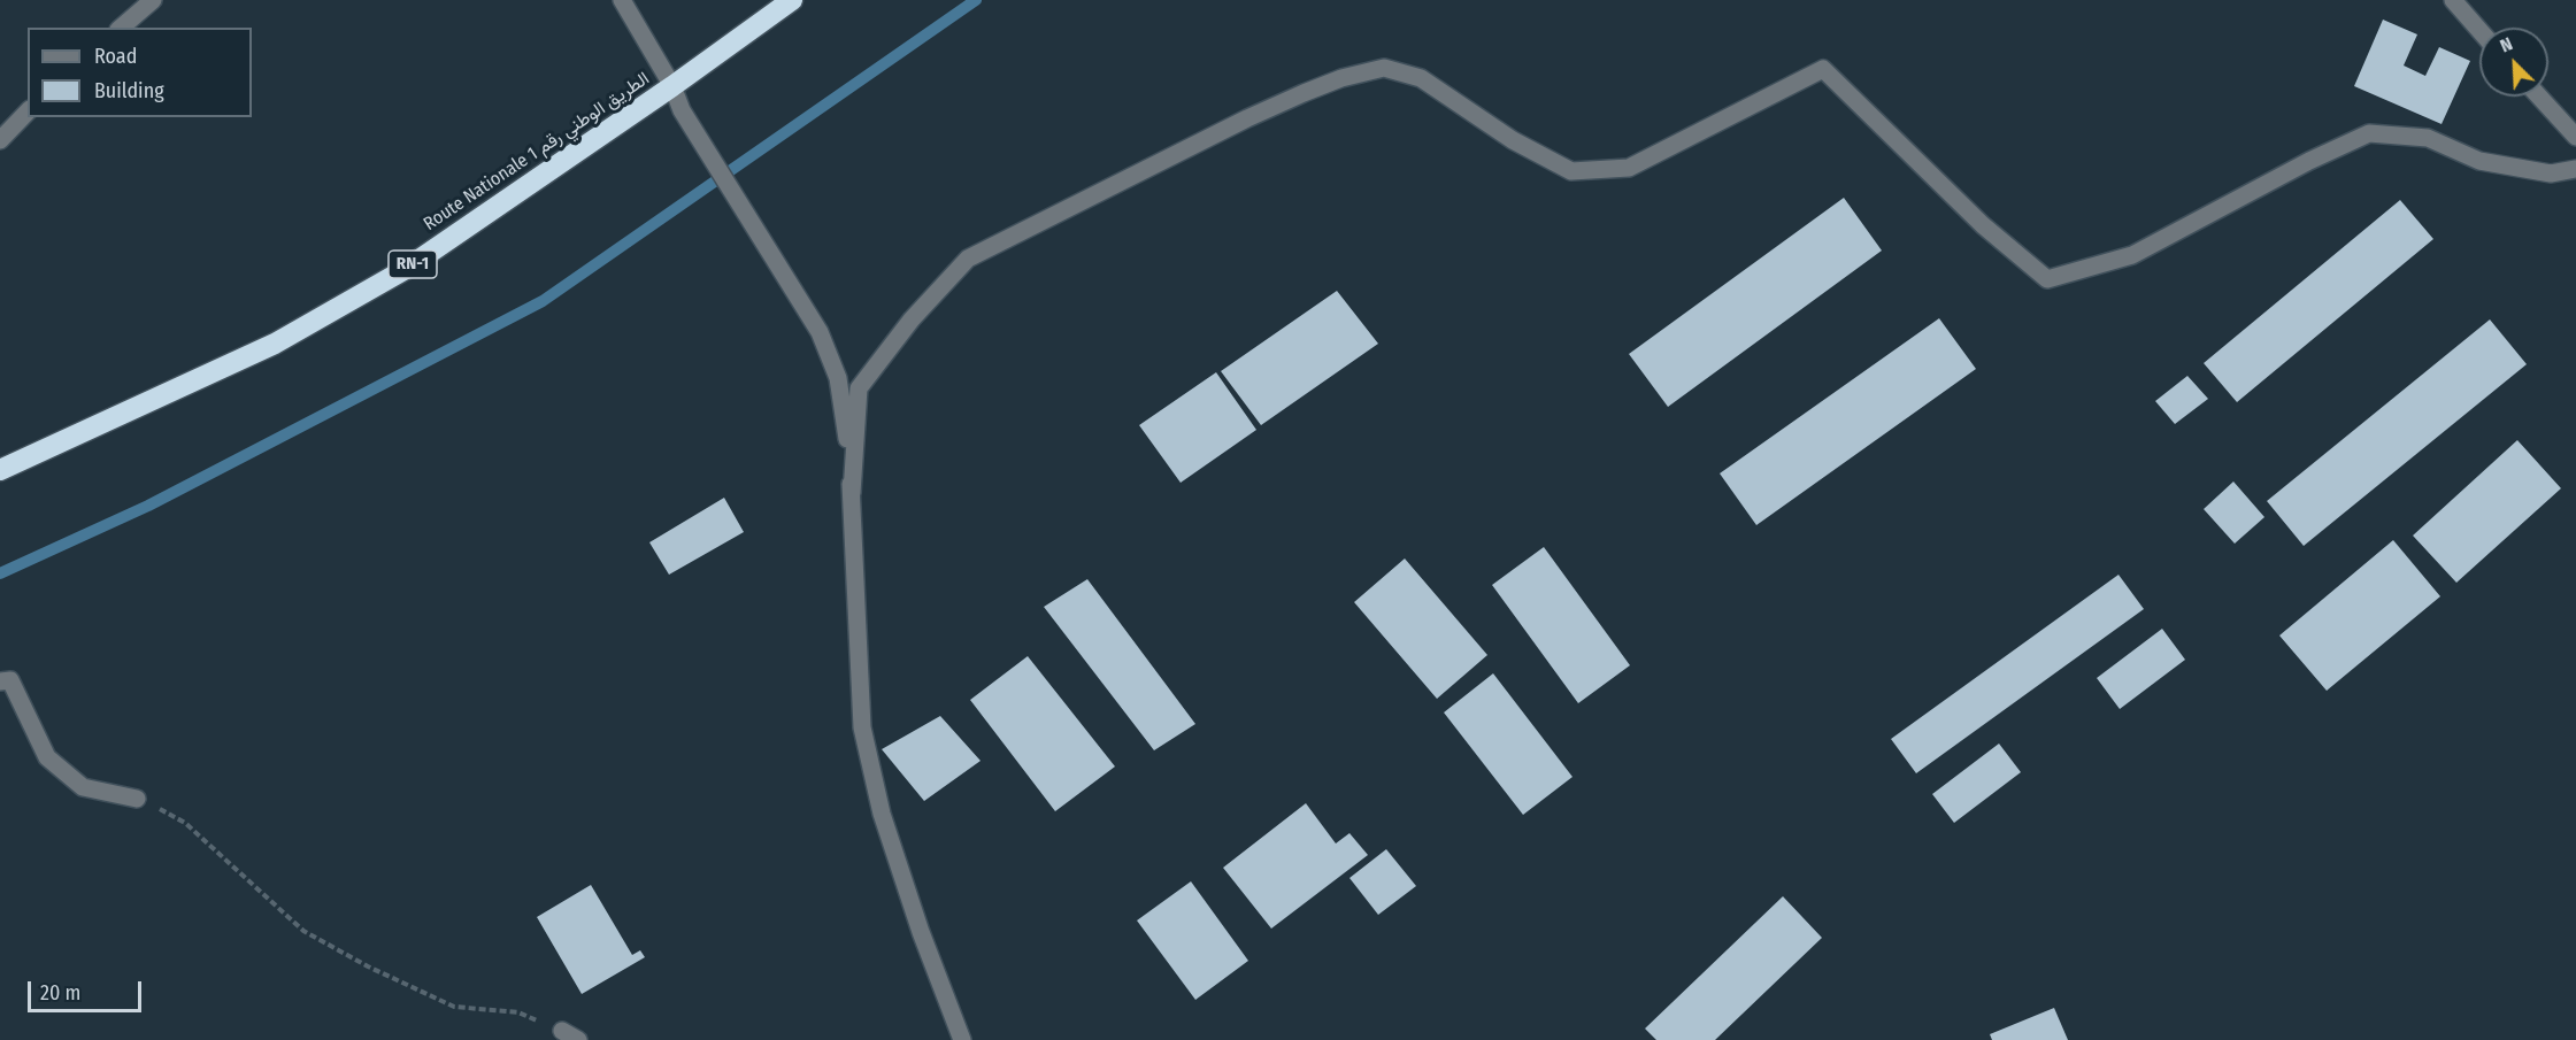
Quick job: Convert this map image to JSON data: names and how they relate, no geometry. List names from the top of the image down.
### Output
{
  "streets": {
    "highway": ["Route Nationale الطريق الوطني رقم 1", "RN-1"]
  },
  "legend": ["Road", "Building"],
  "scale_bar": "20 m",
  "north": "top left"
}
